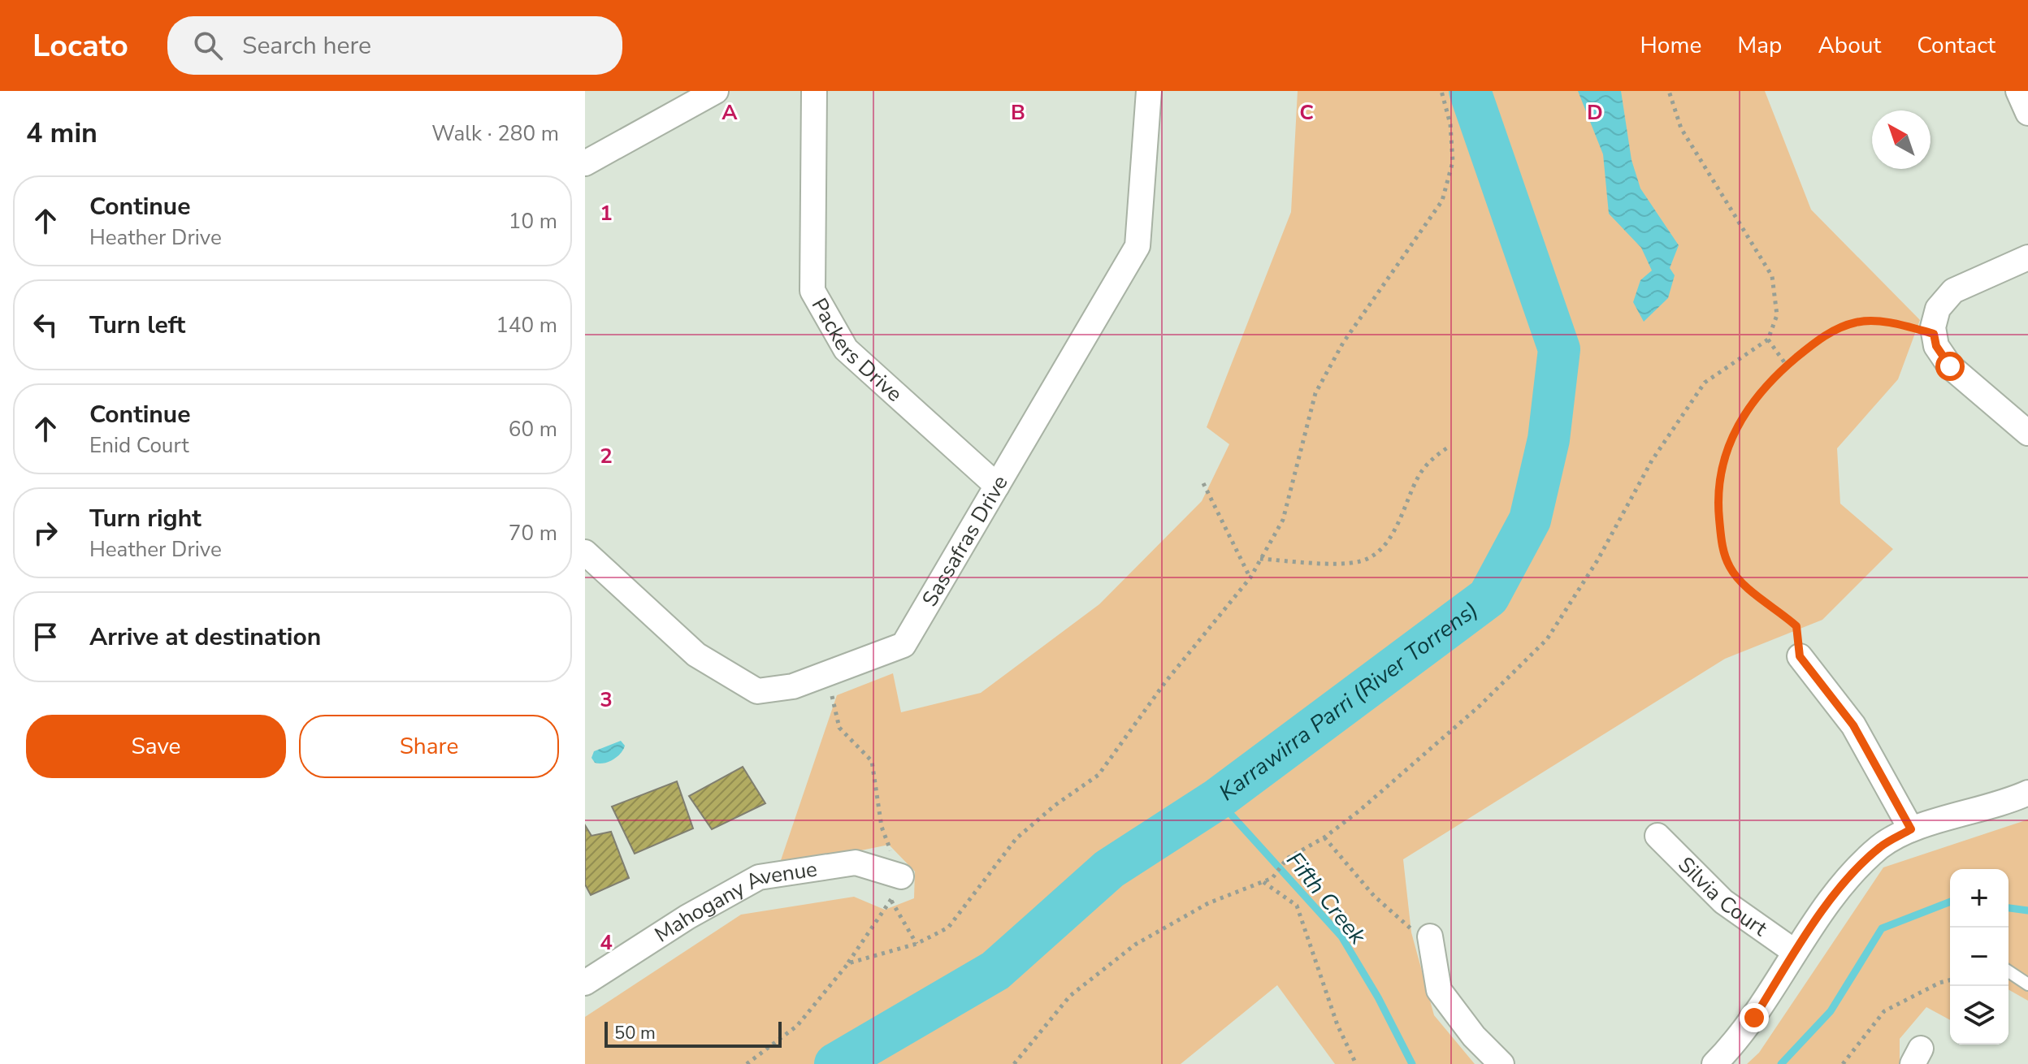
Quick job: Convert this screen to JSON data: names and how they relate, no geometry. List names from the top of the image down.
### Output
{
  "streets": {
    "street": [
      "Packers Drive",
      "Sassafras Drive",
      "Silvia Court",
      "Mahogany Avenue"
    ]
  },
  "crossings": [
    ["Packers Drive", "Sassafras Drive"]
  ],
  "water": ["Karrawirra Parri (River Torrens)", "Fifth Creek"],
  "scale_bar": "50 m",
  "north": "top left",
  "page": {
    "header": "Locato",
    "search": "Search here",
    "nav": [
      "Home",
      "Map",
      "About",
      "Contact"
    ],
    "heading": ["4 min", "Walk · 280 m"],
    "list": [
      ["Continue", "Heather Drive", "10 m"],
      ["Turn left", "140 m"],
      ["Continue", "Enid Court", "60 m"],
      ["Turn right", "Heather Drive", "70 m"],
      "Arrive at destination"
    ],
    "buttons": ["Save", "Share"],
    "map_buttons": ["+", "−"],
    "scale": "50 m"
  },
  "grid": {
    "columns": [
      "A",
      "B",
      "C",
      "D"
    ],
    "rows": [
      "1",
      "2",
      "3",
      "4"
    ]
  }
}
